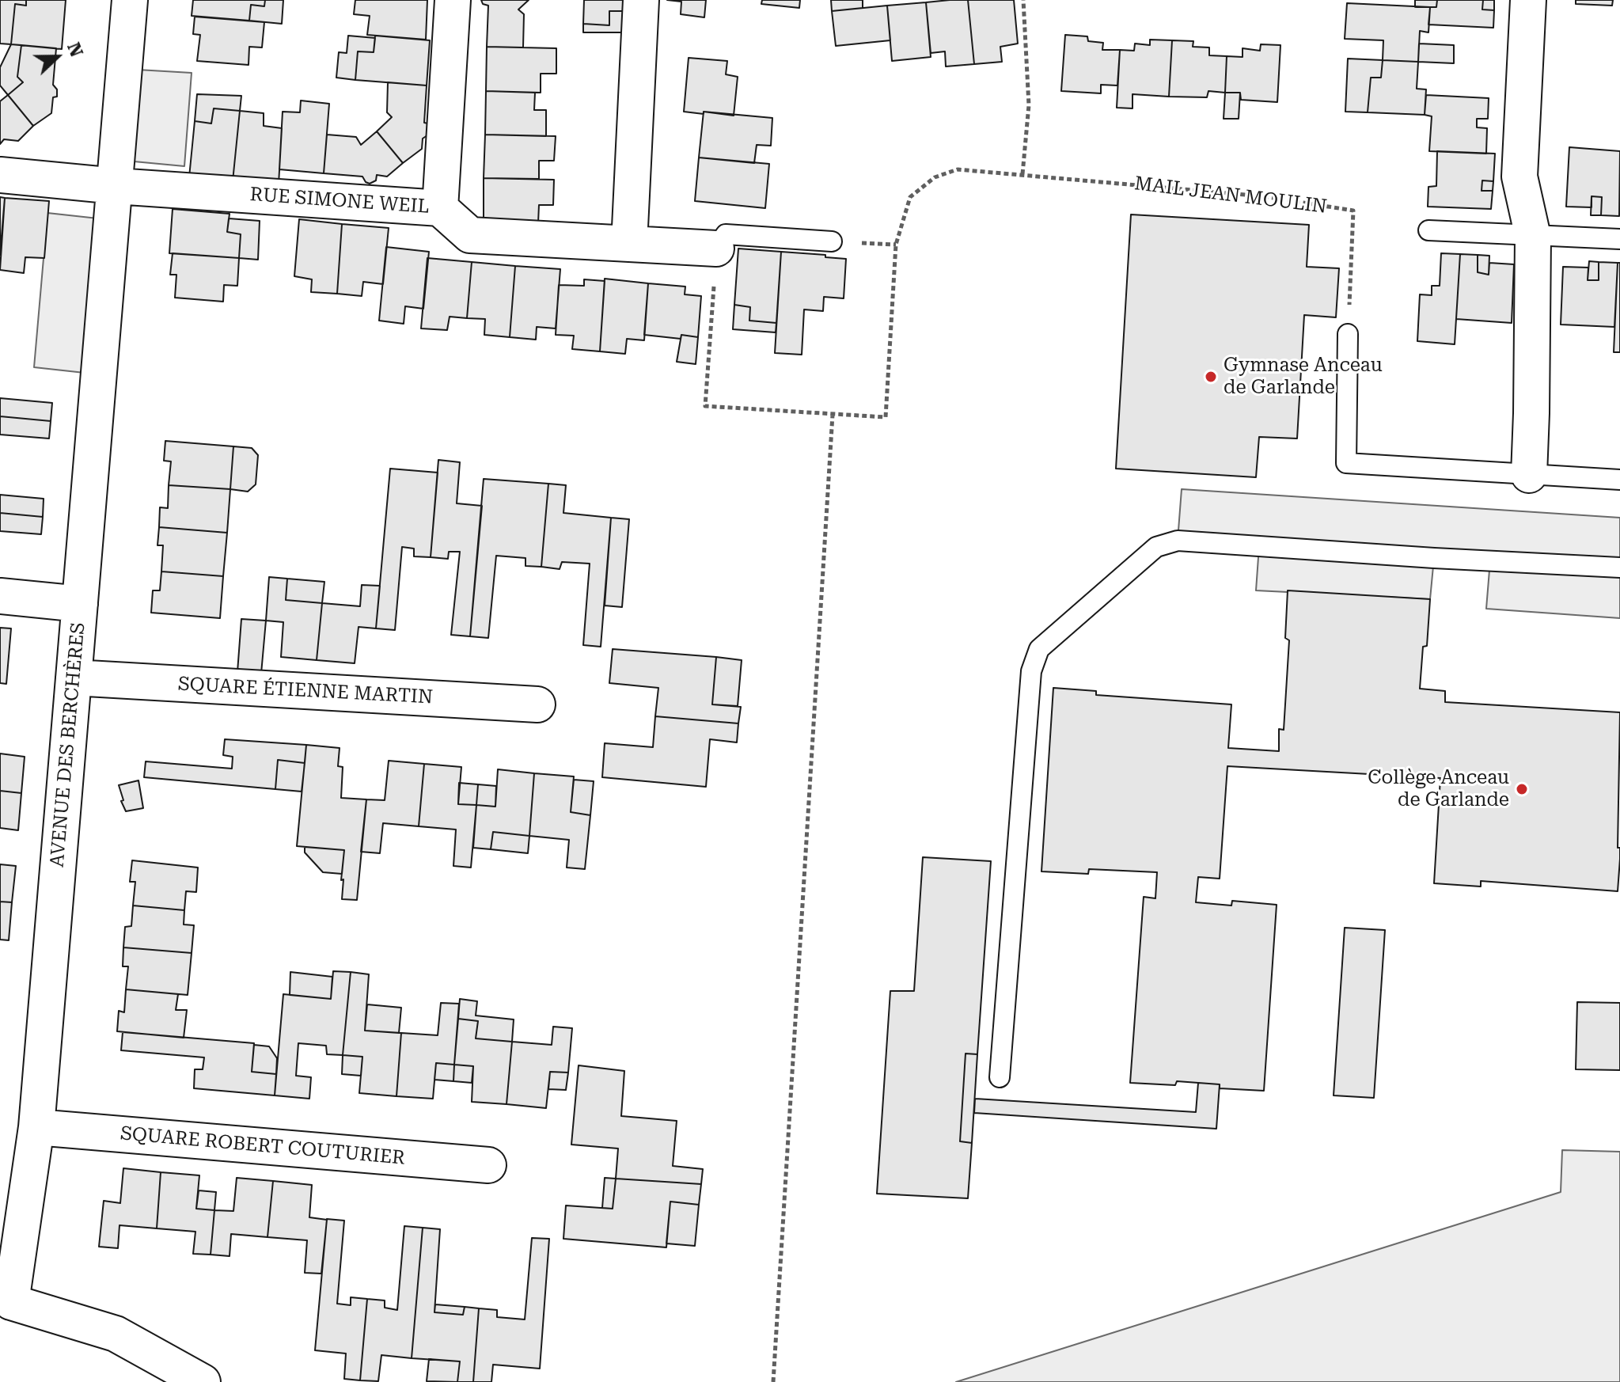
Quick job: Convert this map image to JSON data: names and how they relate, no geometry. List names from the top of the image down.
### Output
{
  "streets": {
    "street": [
      "RUE SIMONE WEIL",
      "SQUARE ÉTIENNE MARTIN",
      "AVENUE DES BERCHÈRES",
      "SQUARE ROBERT COUTURIER"
    ],
    "path": ["MAIL JEAN MOULIN"]
  },
  "crossings": [
    ["MAIL JEAN MOULIN", "RUE SIMONE WEIL"],
    ["RUE SIMONE WEIL", "AVENUE DES BERCHÈRES"],
    ["SQUARE ÉTIENNE MARTIN", "AVENUE DES BERCHÈRES"],
    ["AVENUE DES BERCHÈRES", "SQUARE ROBERT COUTURIER"]
  ],
  "places": ["Gymnase Anceau de Garlande", "Collège Anceau de Garlande"],
  "north": "right"
}
